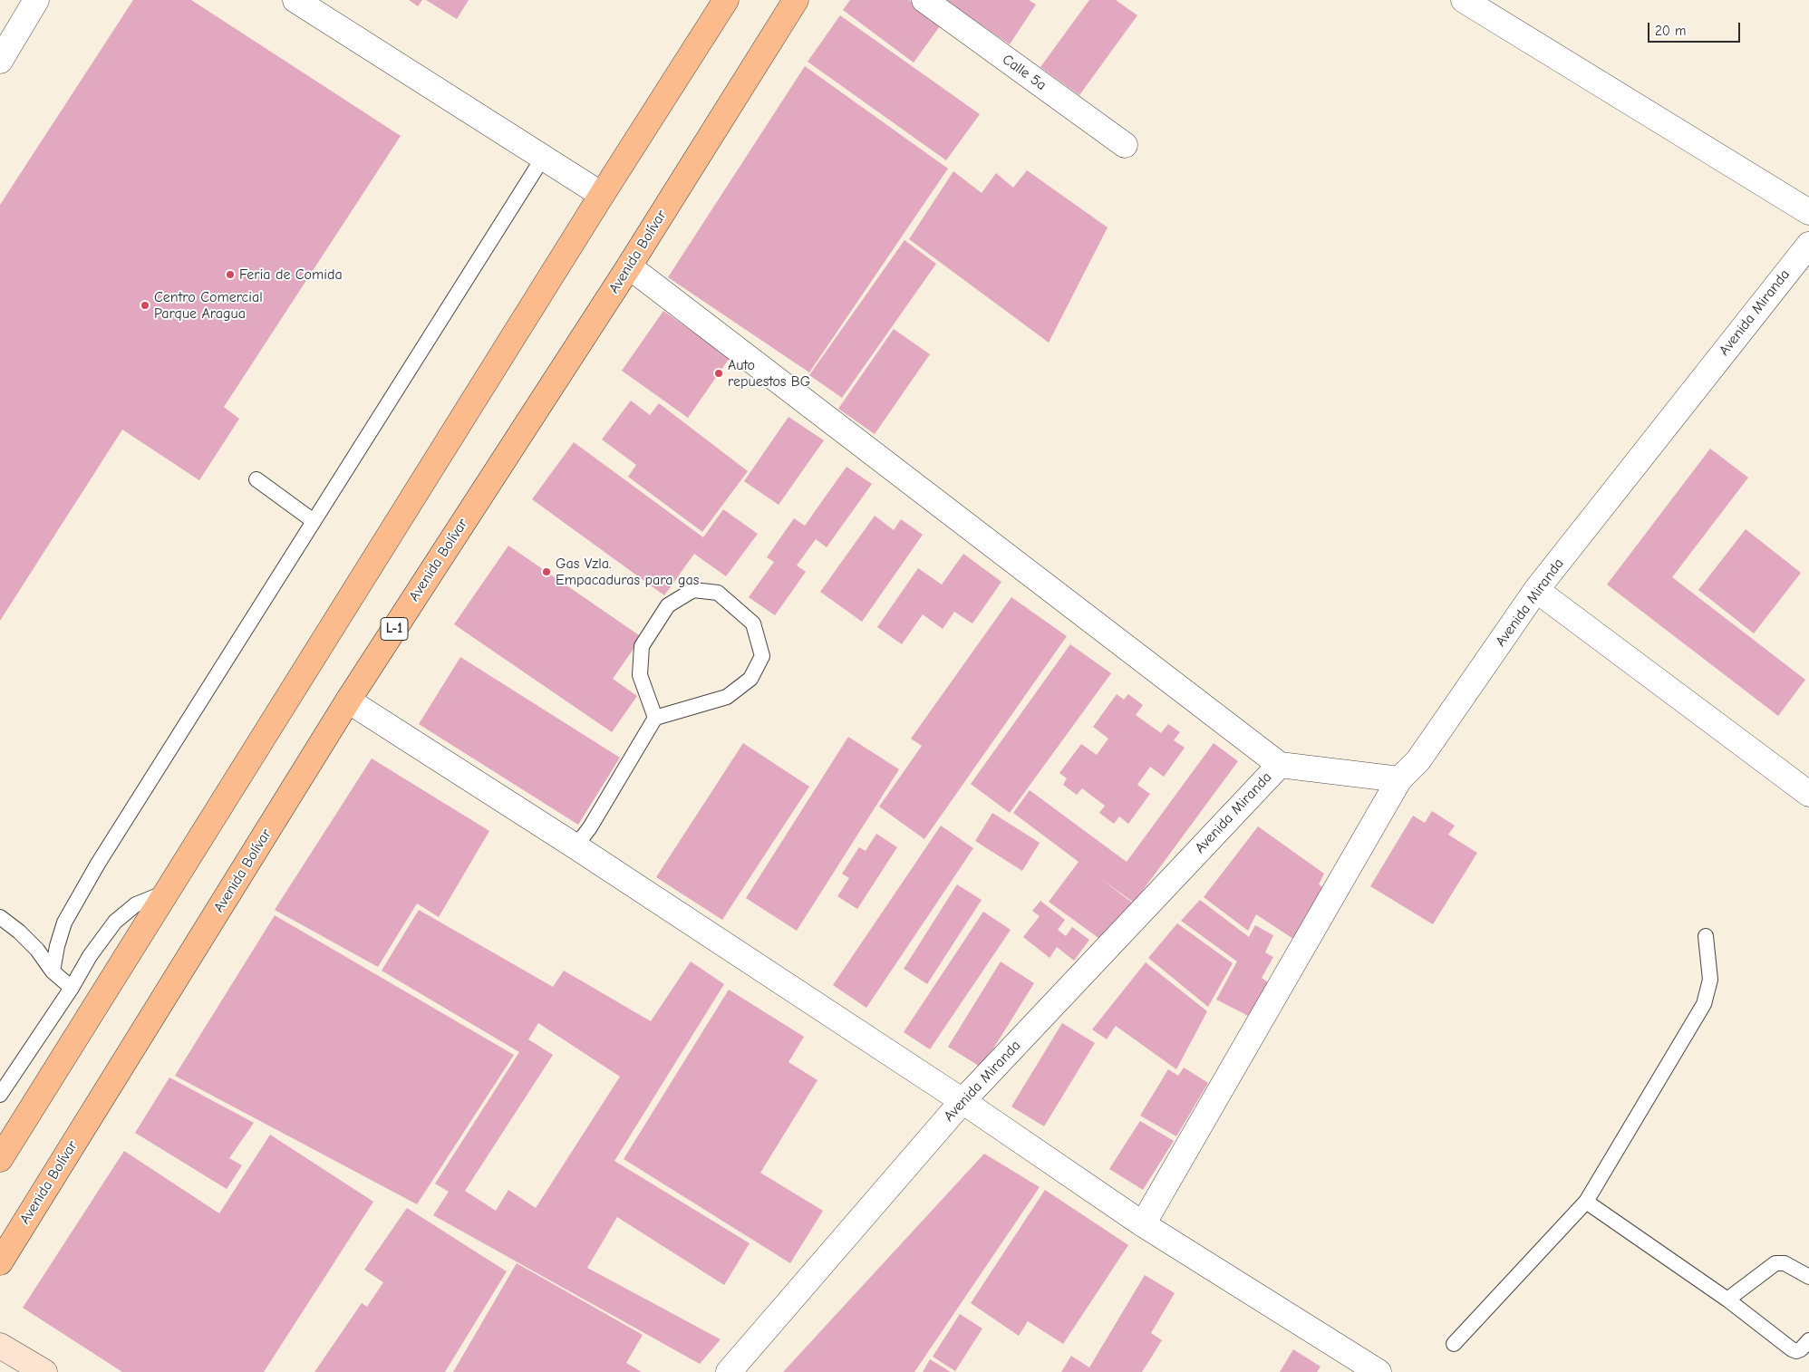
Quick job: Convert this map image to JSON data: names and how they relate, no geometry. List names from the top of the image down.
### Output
{
  "streets": {
    "main road": ["Avenida Bolívar", "L-1"],
    "street": ["Calle 5a", "Avenida Miranda"]
  },
  "places": [
    "Feria de Comida",
    "Centro Comercial Parque Aragua",
    "Auto repuestos BG",
    "Gas Vzla. Empacaduras para gas"
  ],
  "scale_bar": "20 m"
}
